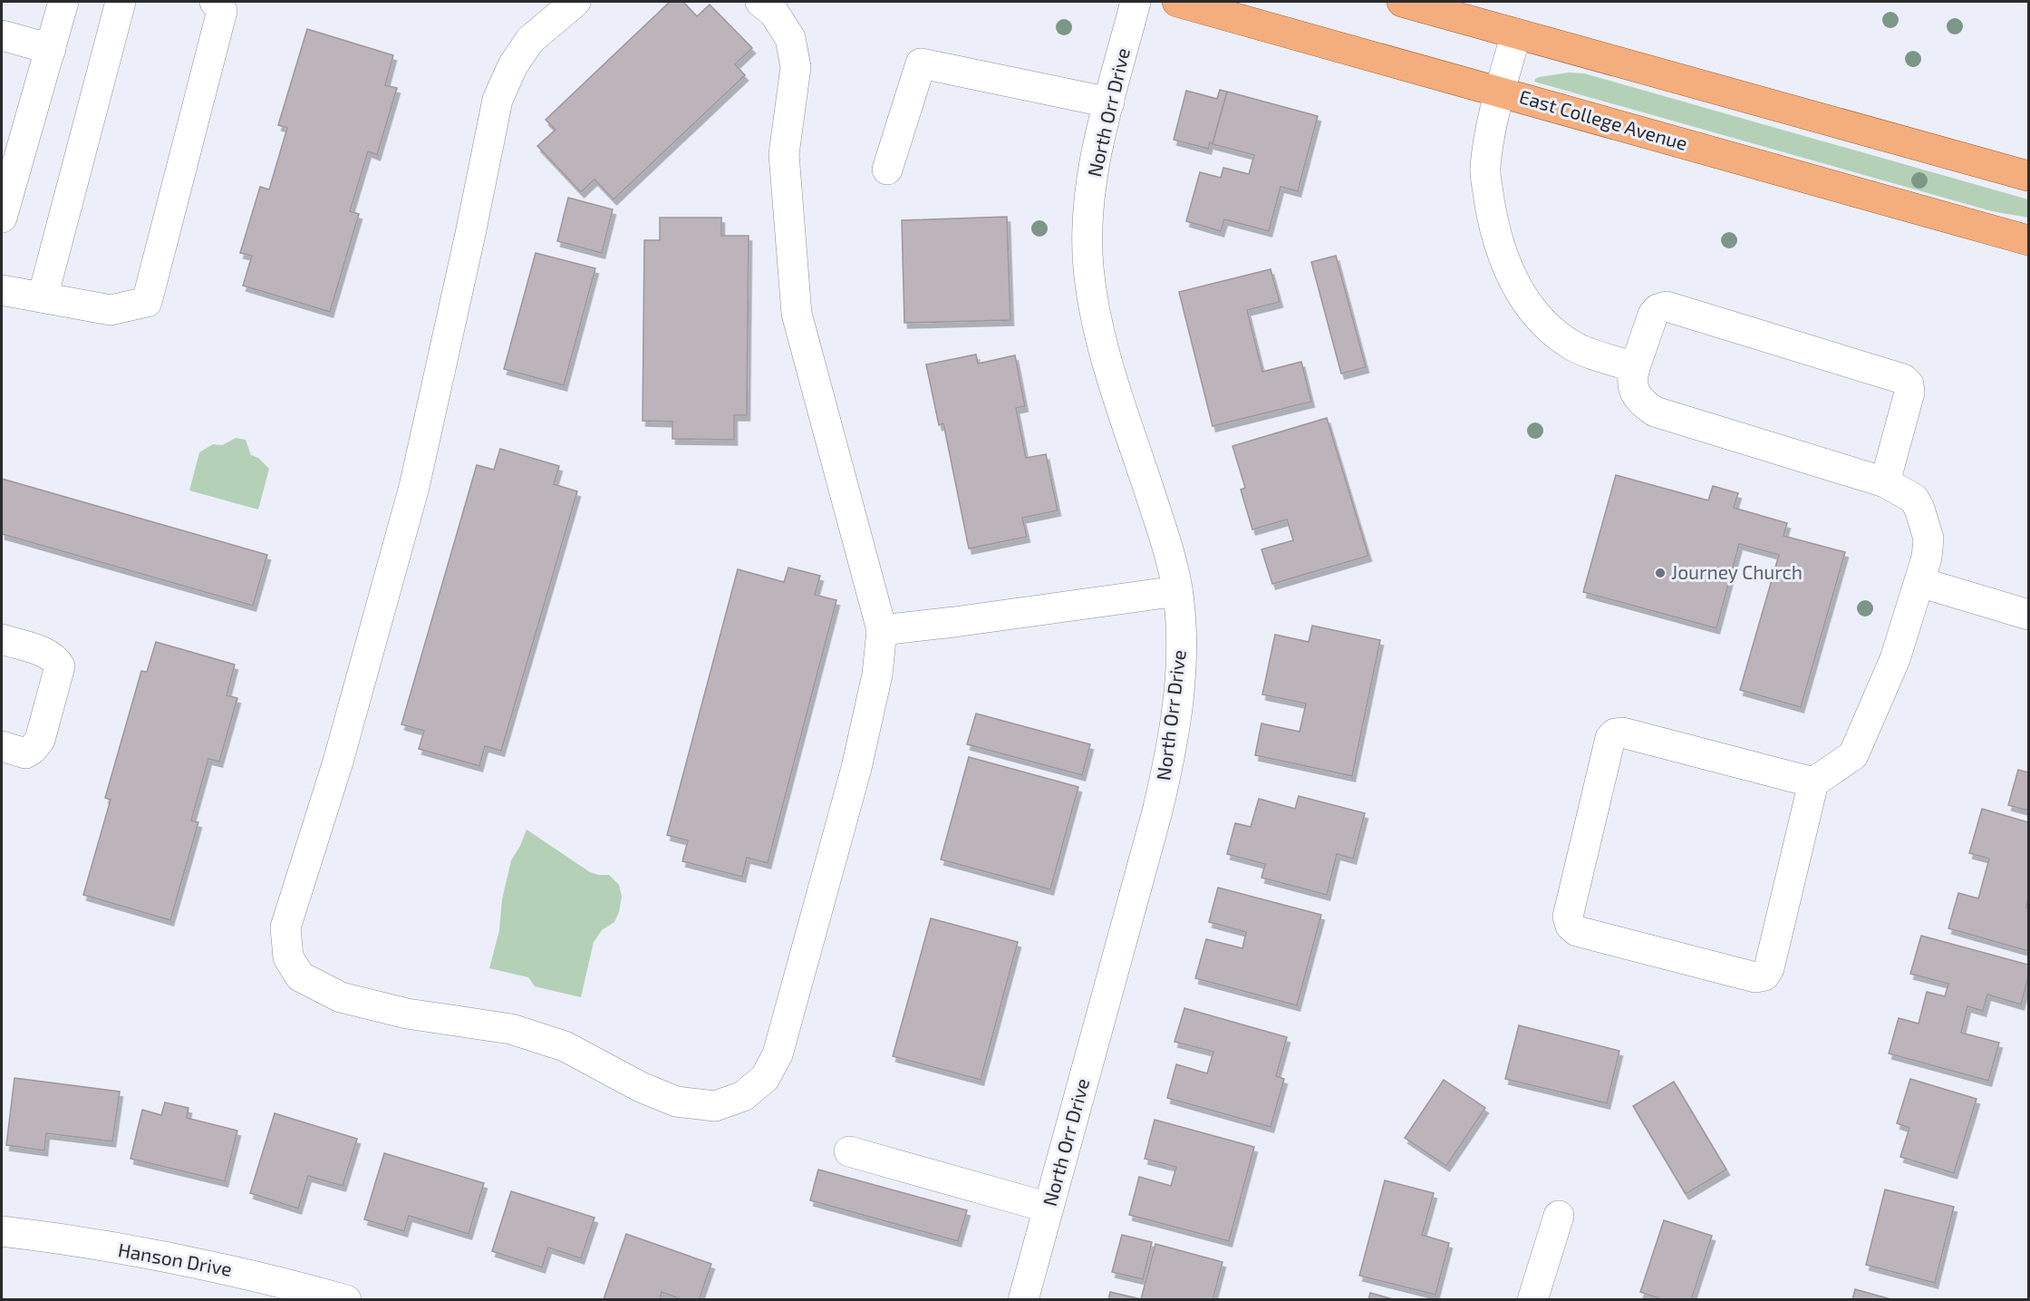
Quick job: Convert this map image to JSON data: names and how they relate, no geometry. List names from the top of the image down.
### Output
{
  "streets": {
    "main road": ["East College Avenue"],
    "street": ["North Orr Drive", "Hanson Drive"]
  },
  "places": ["Journey Church"]
}
